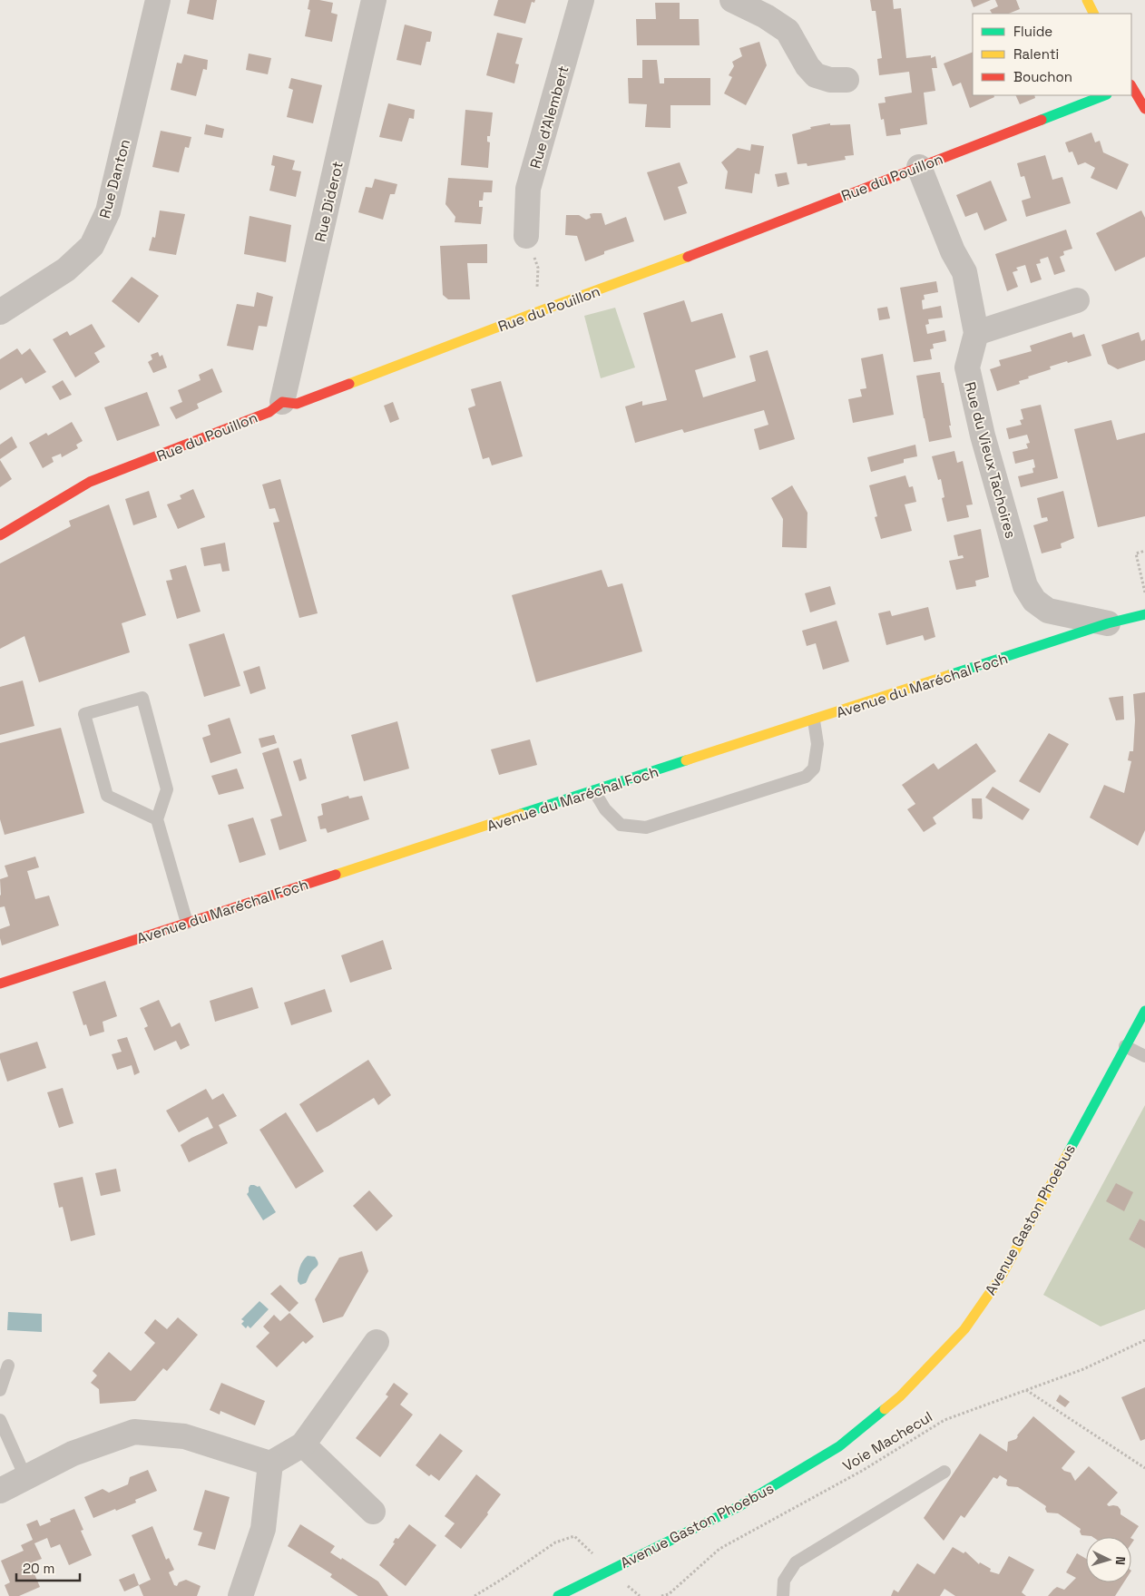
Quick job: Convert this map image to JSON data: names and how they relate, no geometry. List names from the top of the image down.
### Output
{
  "streets": {
    "main road": ["Rue du Pouillon", "Avenue du Maréchal Foch", "Avenue Gaston Phoebus"],
    "street": [
      "Rue d'Alembert",
      "Rue Danton",
      "Rue Diderot",
      "Rue du Vieux Tachoires"
    ],
    "path": ["Voie Machecul"]
  },
  "crossings": [
    ["Rue du Pouillon", "Rue Diderot"],
    ["Rue du Pouillon", "Rue du Vieux Tachoires"],
    ["Rue du Vieux Tachoires", "Avenue du Maréchal Foch"]
  ],
  "legend": ["Fluide", "Ralenti", "Bouchon"],
  "scale_bar": "20 m",
  "north": "right"
}
